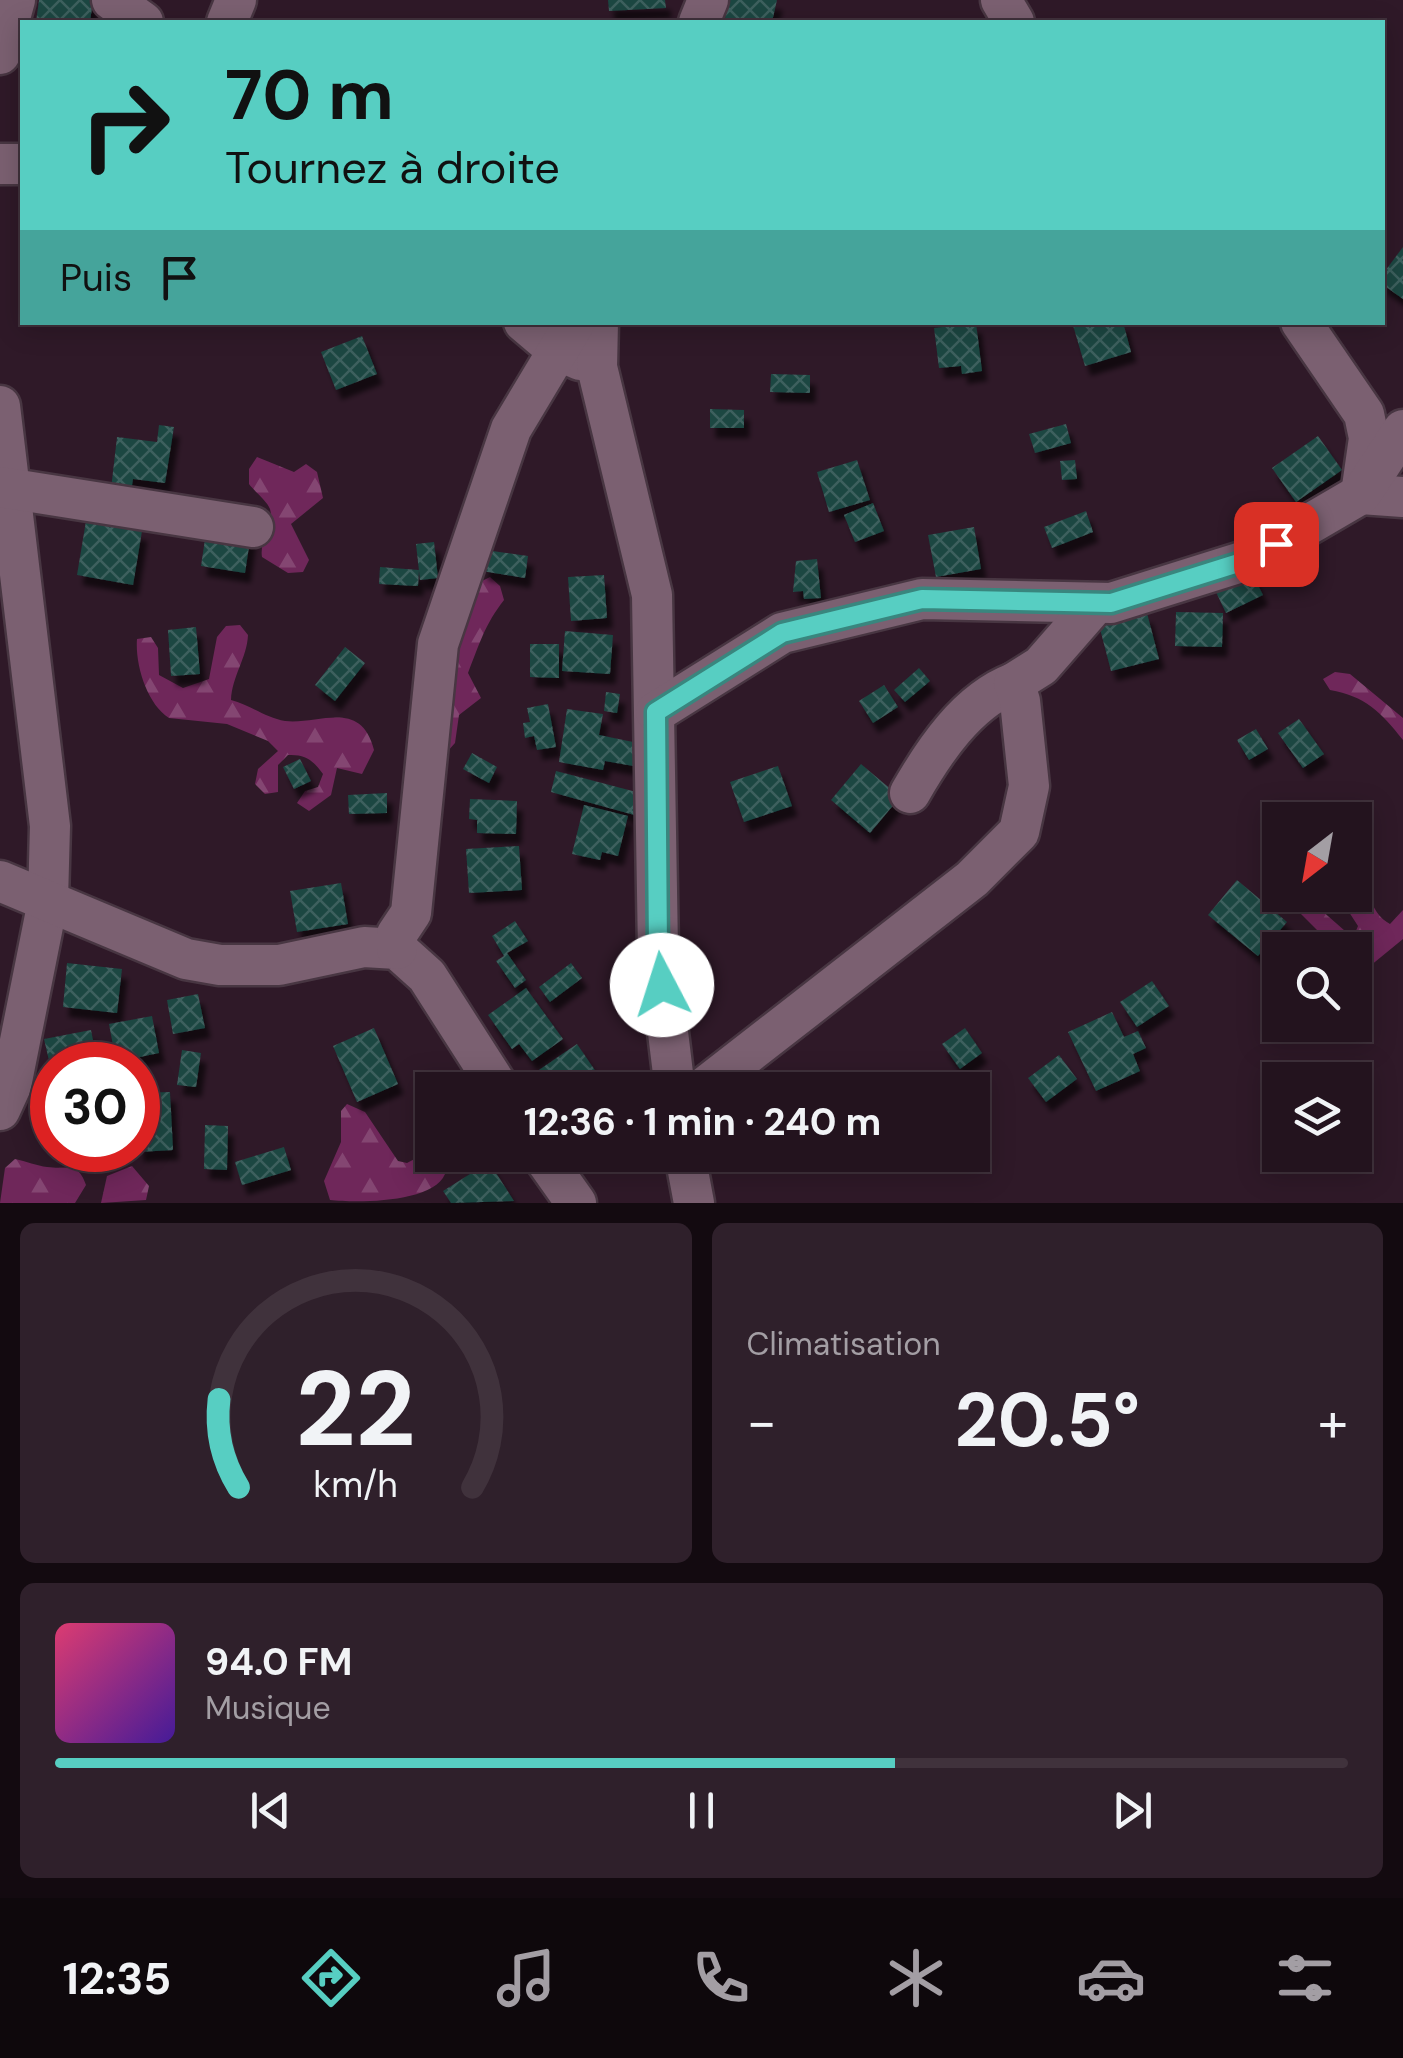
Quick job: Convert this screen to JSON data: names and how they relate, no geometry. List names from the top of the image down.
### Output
{
  "north": "bottom left",
  "page": {
    "turn": ["70 m", "Tournez à droite"],
    "then": "Puis",
    "limit": "30",
    "trip": "12:36 · 1 min · 240 m",
    "tile": "Climatisation",
    "heat": ["−", "20.5°", "+"],
    "song": ["94.0 FM", "Musique"],
    "tabs": "12:35",
    "gauge": ["22", "km/h"]
  }
}
